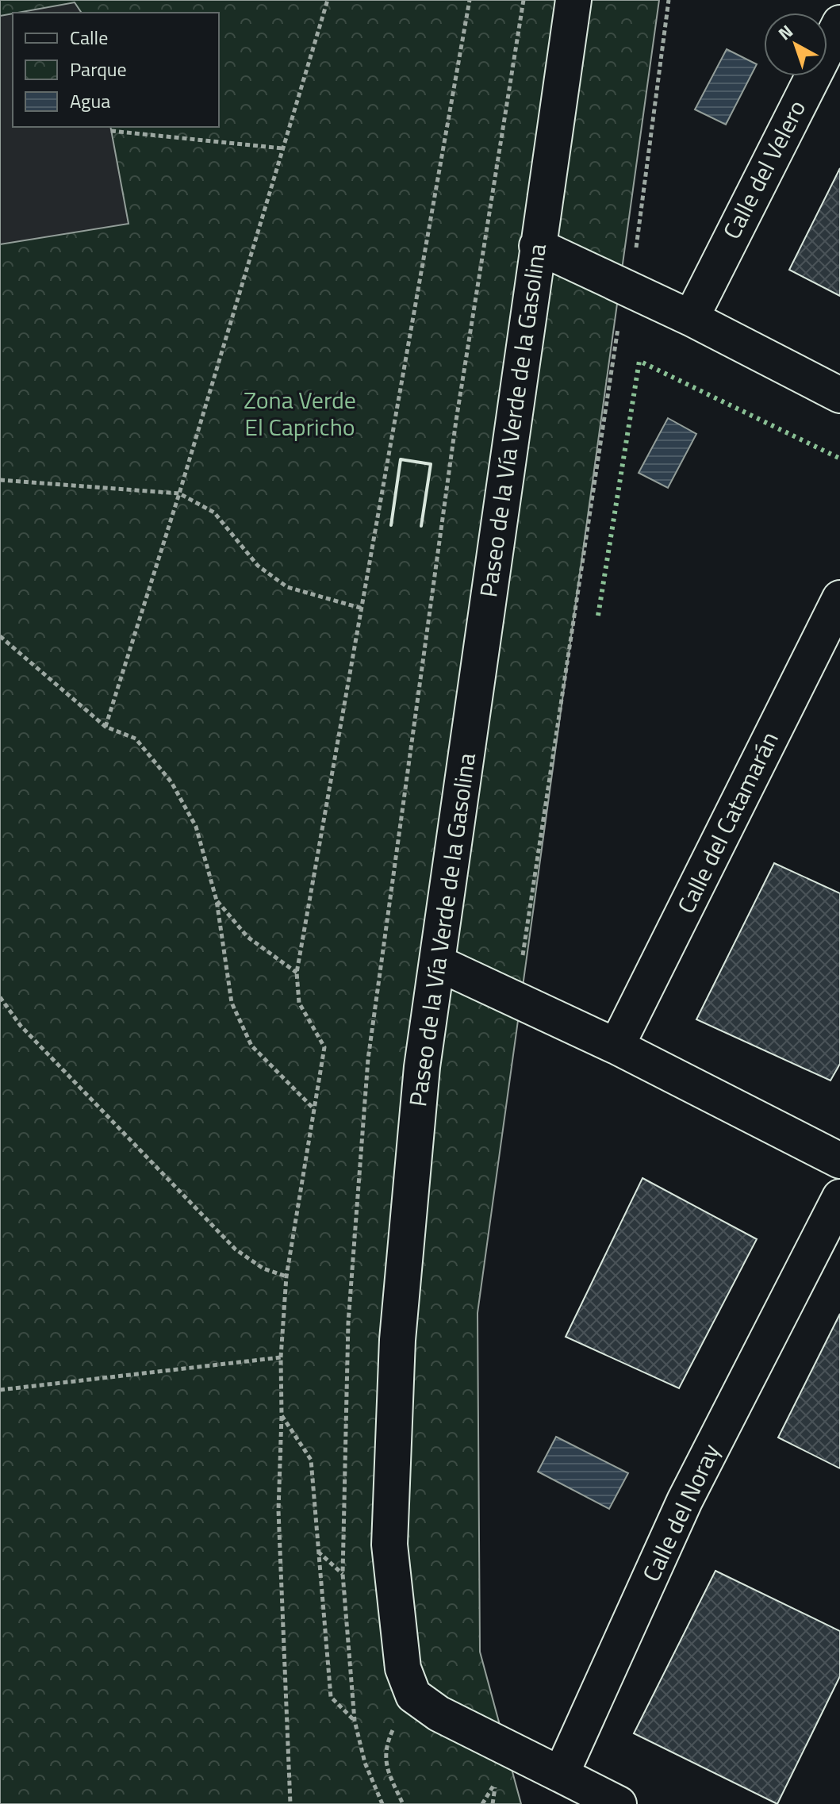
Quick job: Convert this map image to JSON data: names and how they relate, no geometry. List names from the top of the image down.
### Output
{
  "streets": {
    "street": [
      "Calle del Velero",
      "Paseo de la Vía Verde de la Gasolina",
      "Calle del Catamarán",
      "Calle del Noray"
    ]
  },
  "crossings": [
    ["Paseo de la Vía Verde de la Gasolina", "Calle del Noray"]
  ],
  "parks": ["Zona Verde El Capricho"],
  "legend": ["Calle", "Parque", "Agua"],
  "north": "top left"
}
